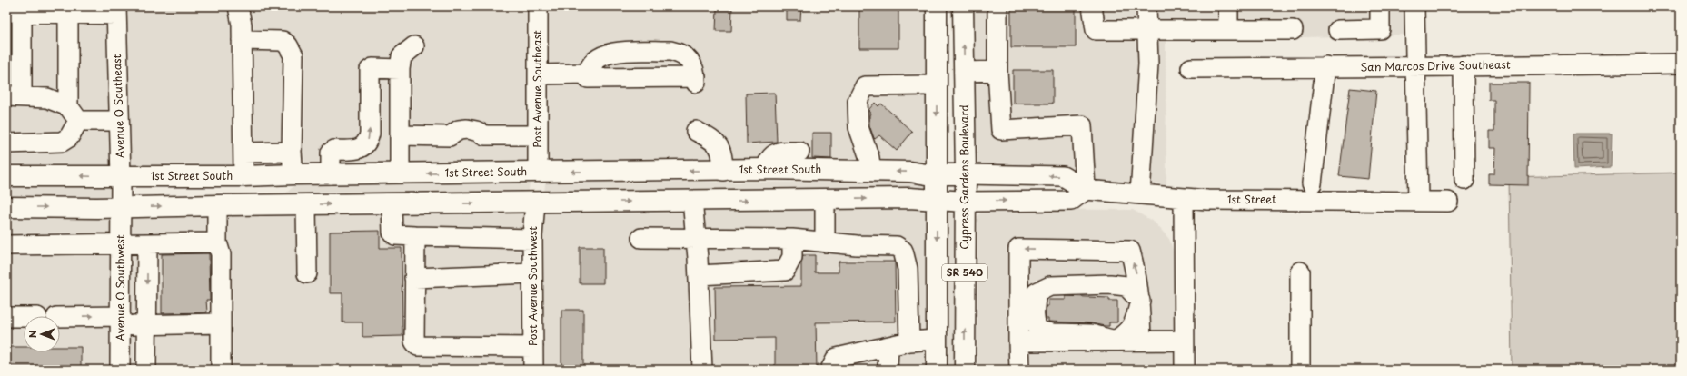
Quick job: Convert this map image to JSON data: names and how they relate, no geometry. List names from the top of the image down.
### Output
{
  "streets": {
    "main road": ["1st Street South", "Cypress Gardens Boulevard", "SR 540"],
    "street": [
      "San Marcos Drive Southeast",
      "Post Avenue Southeast",
      "Avenue O Southeast",
      "1st Street",
      "Post Avenue Southwest",
      "Avenue O Southwest"
    ]
  },
  "crossings": [
    ["Post Avenue Southeast", "1st Street South"],
    ["Avenue O Southeast", "1st Street South"],
    ["Avenue O Southeast", "Avenue O Southwest"],
    ["1st Street South", "Cypress Gardens Boulevard"],
    ["1st Street South", "1st Street"],
    ["1st Street South", "SR 540"],
    ["Cypress Gardens Boulevard", "1st Street"]
  ],
  "north": "left"
}
